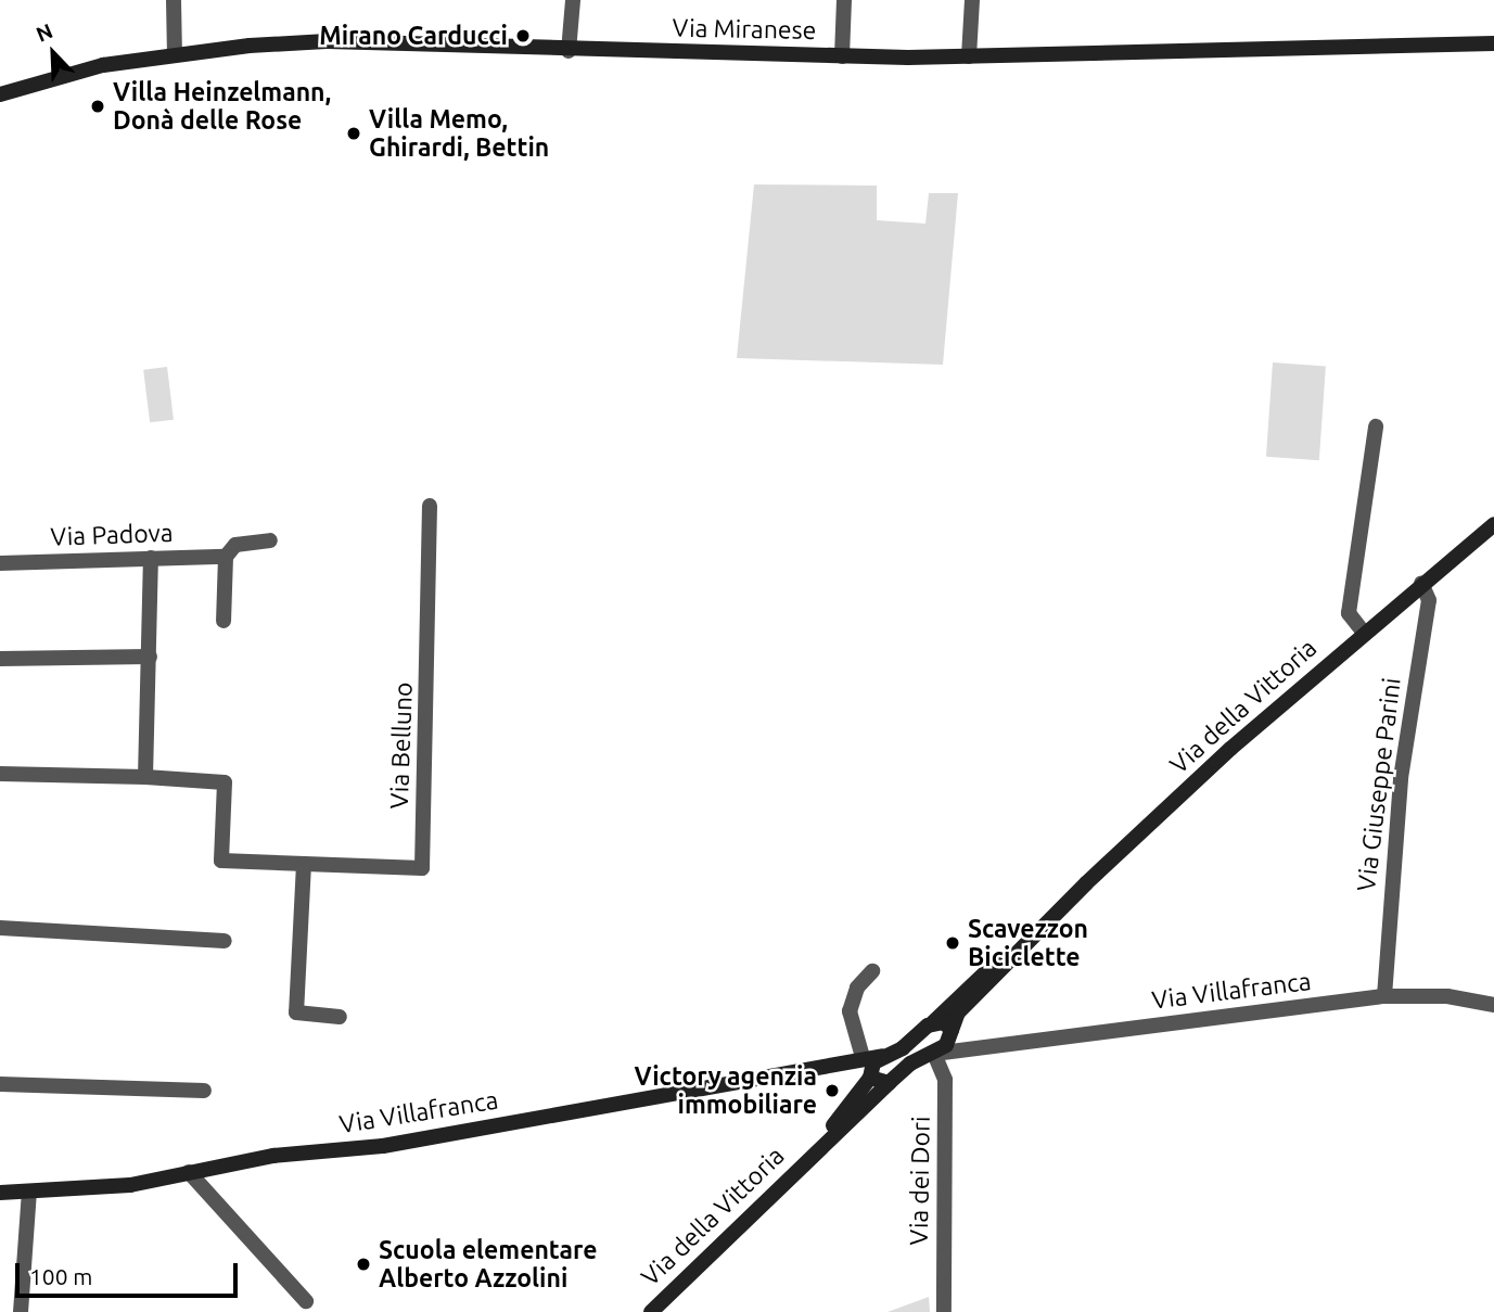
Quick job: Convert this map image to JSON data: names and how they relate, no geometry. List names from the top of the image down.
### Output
{
  "streets": {
    "main road": ["Via Miranese", "Via della Vittoria", "Via Villafranca"],
    "street": [
      "Via Padova",
      "Via Belluno",
      "Via Giuseppe Parini",
      "Via dei Dori"
    ]
  },
  "crossings": [
    ["Via della Vittoria", "Via Giuseppe Parini"],
    ["Via della Vittoria", "Via Villafranca"],
    ["Via della Vittoria", "Via dei Dori"],
    ["Via Giuseppe Parini", "Via Villafranca"],
    ["Via Villafranca", "Via dei Dori"]
  ],
  "places": [
    "Mirano Carducci",
    "Villa Heinzelmann, Donà delle Rose",
    "Villa Memo, Ghirardi, Bettin",
    "Scavezzon Biciclette",
    "Victory agenzia immobiliare",
    "Scuola elementare Alberto Azzolini"
  ],
  "scale_bar": "100 m",
  "north": "top left"
}
